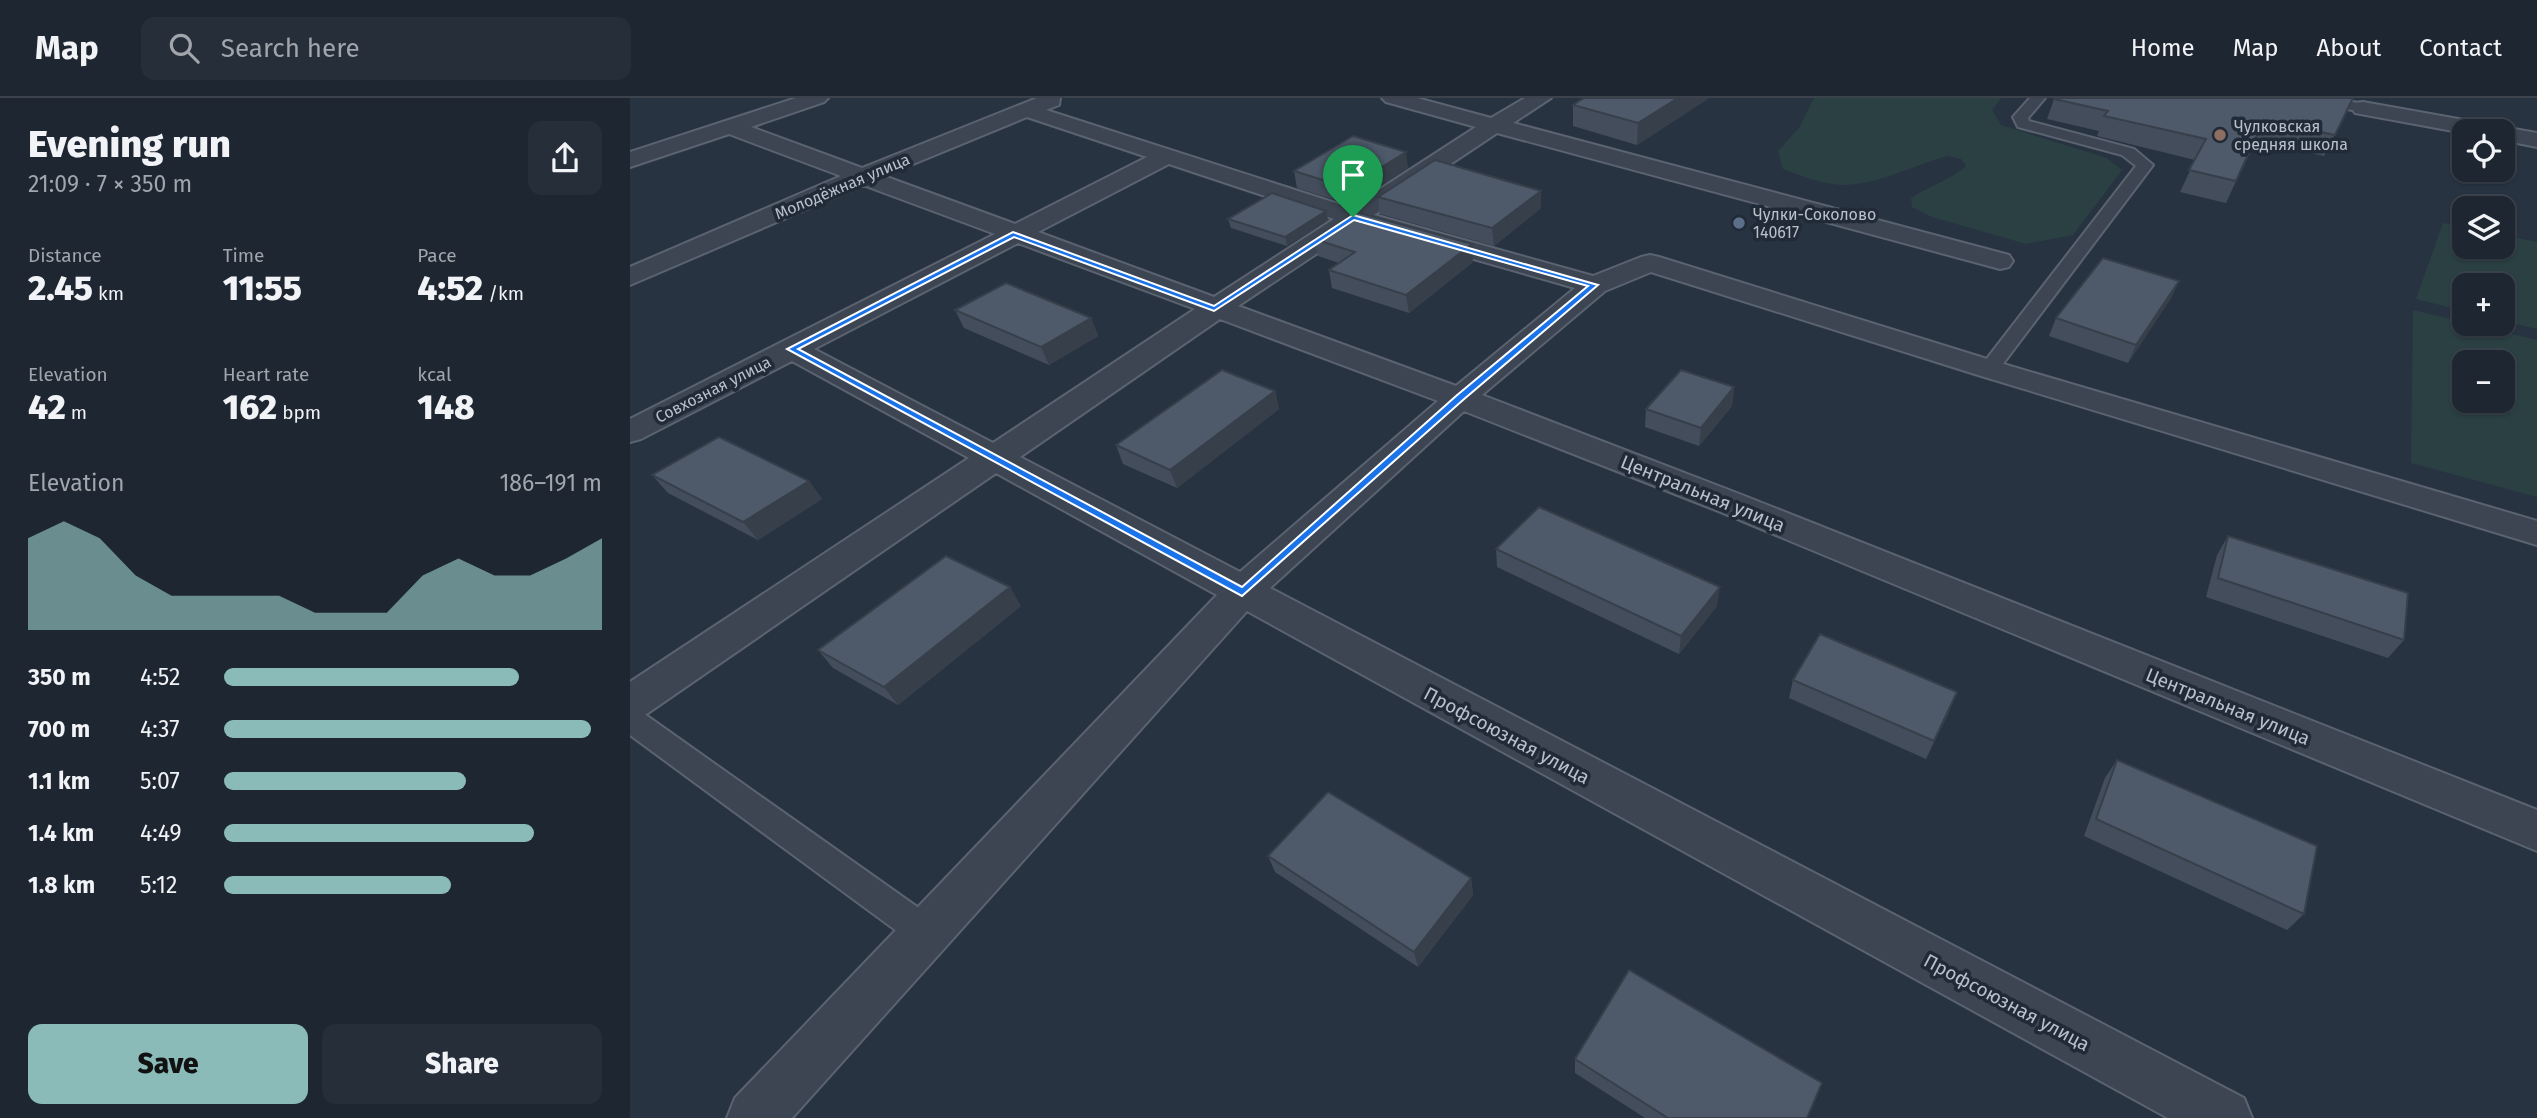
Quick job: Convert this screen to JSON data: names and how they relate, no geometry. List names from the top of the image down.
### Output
{
  "streets": {
    "street": [
      "Молодёжная улица",
      "Совхозная улица",
      "Центральная улица",
      "Профсоюзная улица"
    ]
  },
  "crossings": [
    ["Молодёжная улица", "Центральная улица"],
    ["Совхозная улица", "Центральная улица"],
    ["Совхозная улица", "Профсоюзная улица"]
  ],
  "places": ["Чулковская средняя школа", "Чулки-Соколово 140617"],
  "page": {
    "header": "Map",
    "search": "Search here",
    "nav": [
      "Home",
      "Map",
      "About",
      "Contact"
    ],
    "heading": ["Evening run", "21:09 · 7 × 350 m"],
    "map_buttons": ["+", "−"],
    "stats": [
      ["Distance", "2.45 km"],
      ["Time", "11:55"],
      ["Pace", "4:52 /km"],
      ["Elevation", "42 m"],
      ["Heart rate", "162 bpm"],
      ["kcal", "148"]
    ],
    "chart": ["Elevation", "186–191 m"],
    "list": [
      {
        "name": "350 m",
        "note": "4:52"
      },
      {
        "name": "700 m",
        "note": "4:37"
      },
      {
        "name": "1.1 km",
        "note": "5:07"
      },
      {
        "name": "1.4 km",
        "note": "4:49"
      },
      {
        "name": "1.8 km",
        "note": "5:12"
      }
    ],
    "buttons": ["Save", "Share"]
  }
}
